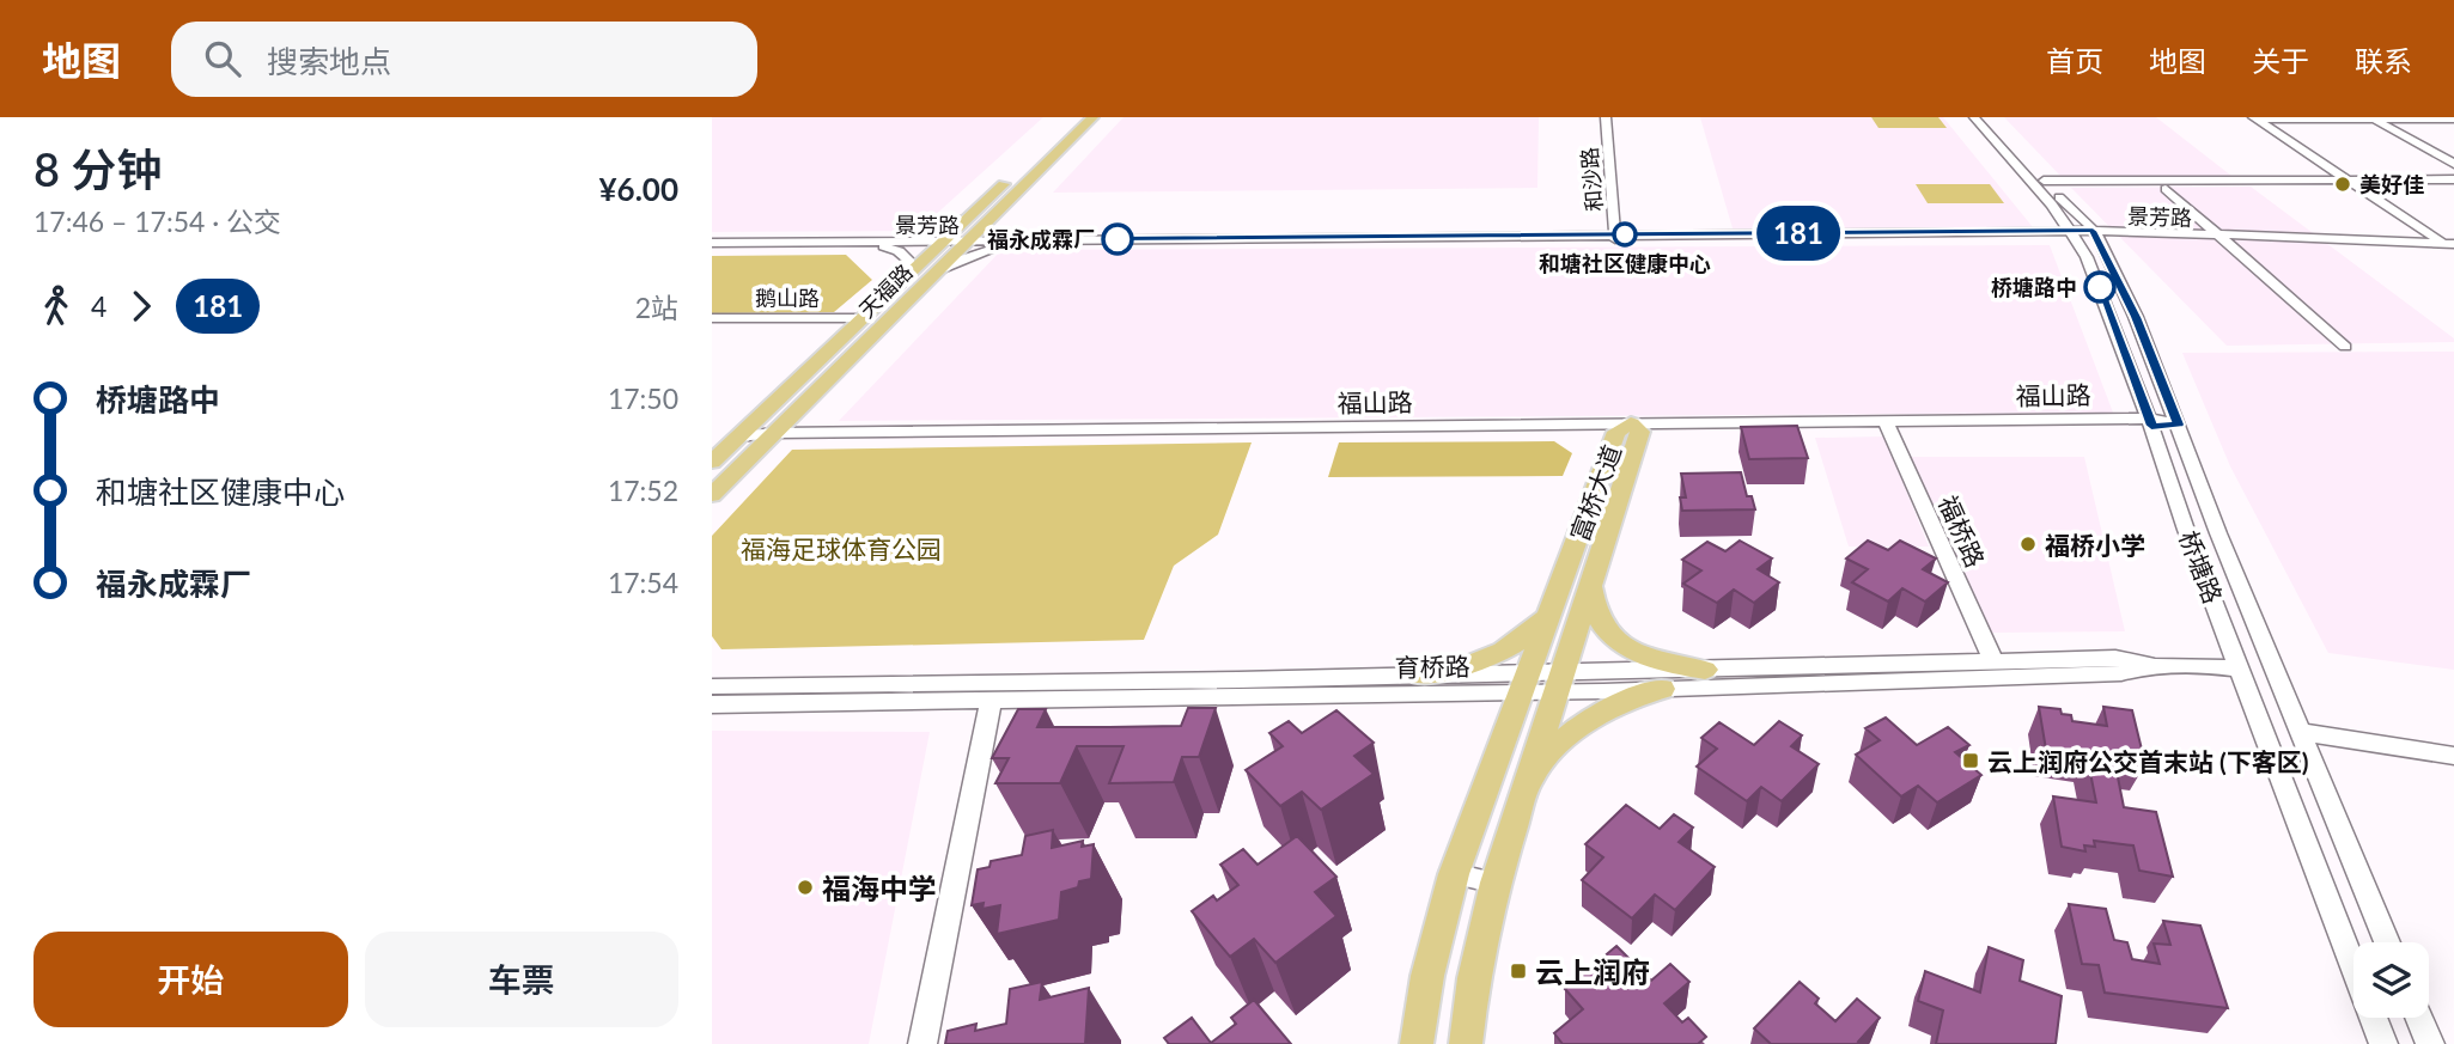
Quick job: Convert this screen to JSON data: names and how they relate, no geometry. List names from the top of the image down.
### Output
{
  "streets": {
    "main road": ["天福路", "富桥大道"],
    "street": [
      "和沙路",
      "景芳路",
      "鹅山路",
      "福山路",
      "福桥路",
      "桥塘路",
      "育桥路"
    ]
  },
  "crossings": [
    ["和沙路", "景芳路"],
    ["景芳路", "天福路"],
    ["景芳路", "桥塘路"],
    ["天福路", "鹅山路"],
    ["天福路", "福山路"],
    ["福山路", "富桥大道"],
    ["福山路", "福桥路"],
    ["福山路", "桥塘路"],
    ["富桥大道", "育桥路"],
    ["福桥路", "育桥路"],
    ["桥塘路", "育桥路"]
  ],
  "parks": ["福海足球体育公园"],
  "places": {
    "other": [
      "美好佳",
      "和塘社区健康中心",
      "福永成霖厂",
      "桥塘路中",
      "福桥小学",
      "福海中学"
    ],
    "transit": ["云上润府公交首末站 (下客区)", "云上润府"]
  },
  "lines": ["bus line 181"],
  "page": {
    "header": "地图",
    "search": "搜索地点",
    "nav": [
      "首页",
      "地图",
      "关于",
      "联系"
    ],
    "heading": ["8 分钟", "17:46 – 17:54 · 公交", "¥6.00"],
    "on_map": "181",
    "legs": ["4", "181", "2站"],
    "list": [
      {
        "name": "桥塘路中",
        "value": "17:50"
      },
      {
        "name": "和塘社区健康中心",
        "value": "17:52"
      },
      {
        "name": "福永成霖厂",
        "value": "17:54"
      }
    ],
    "buttons": ["开始", "车票"]
  }
}
